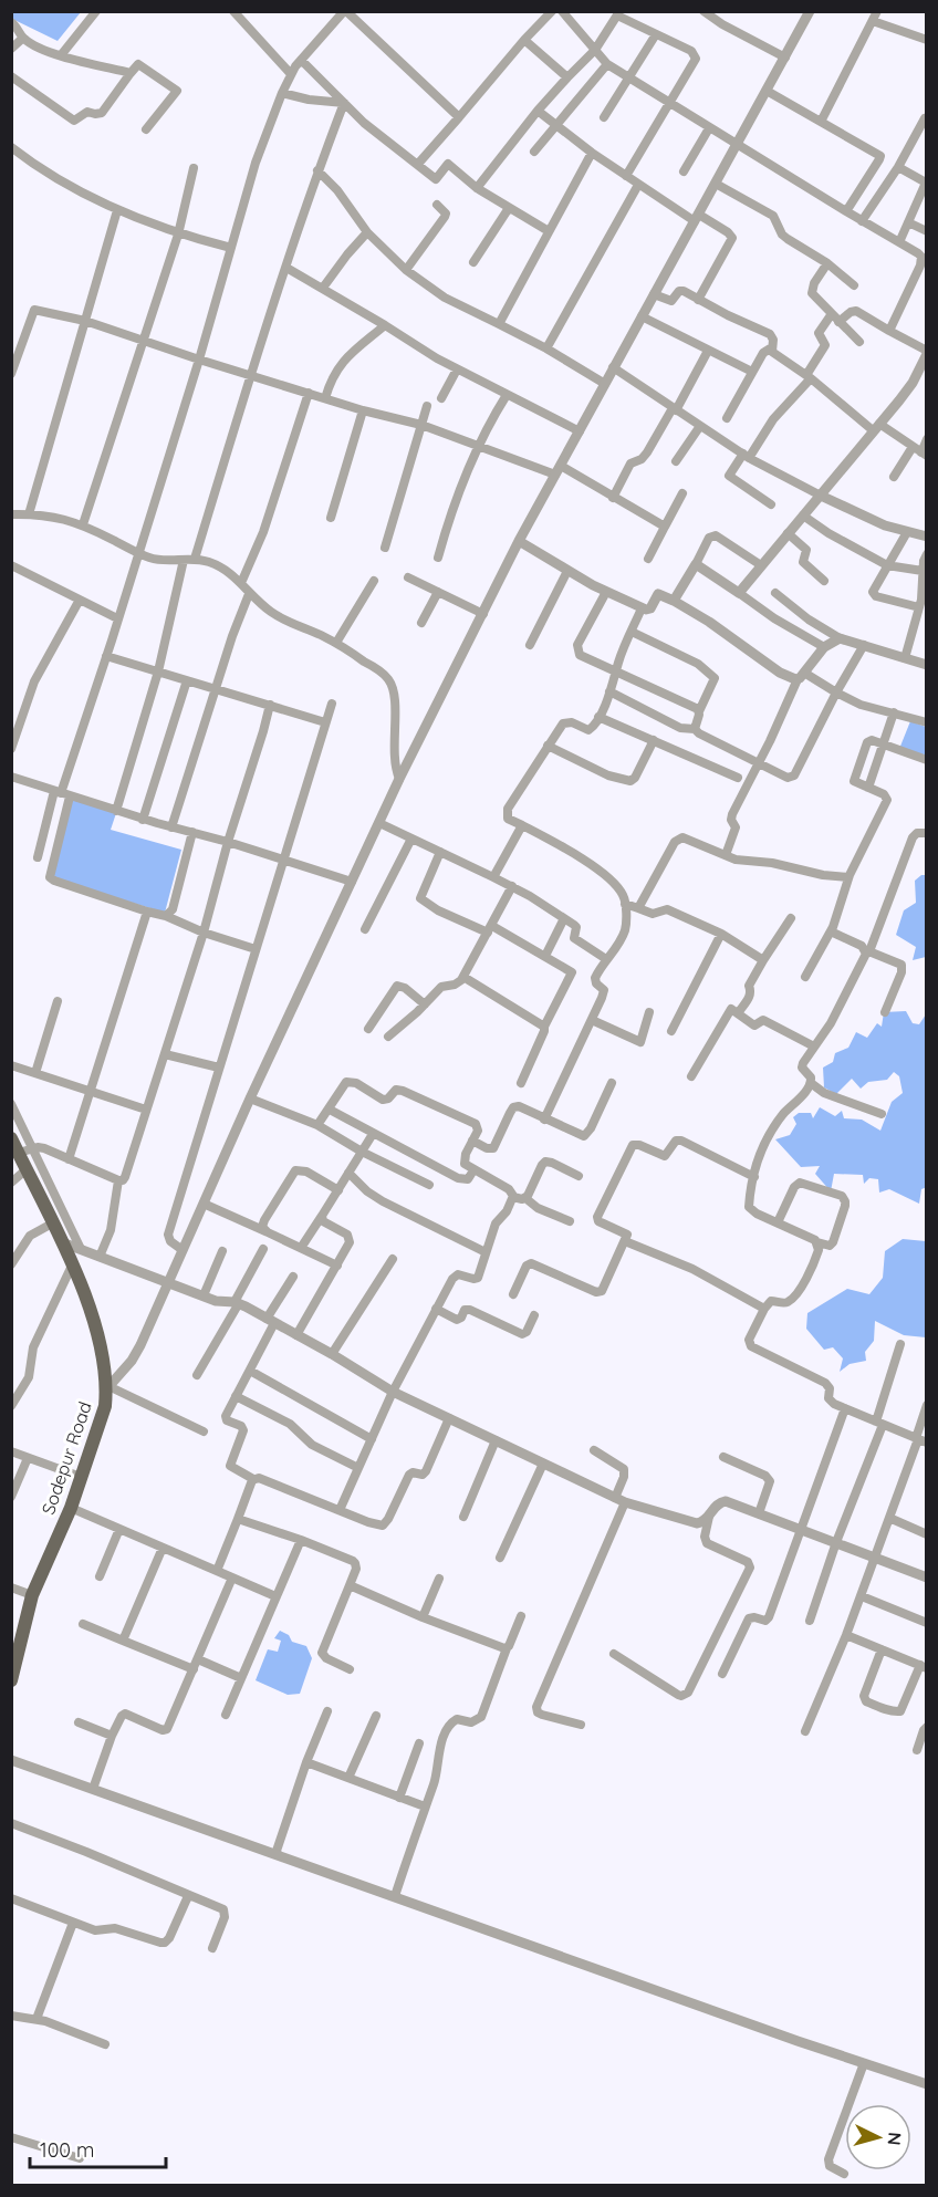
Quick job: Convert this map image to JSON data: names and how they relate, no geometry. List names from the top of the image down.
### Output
{
  "streets": {
    "main road": ["Sodepur Road"]
  },
  "scale_bar": "100 m",
  "north": "right"
}
